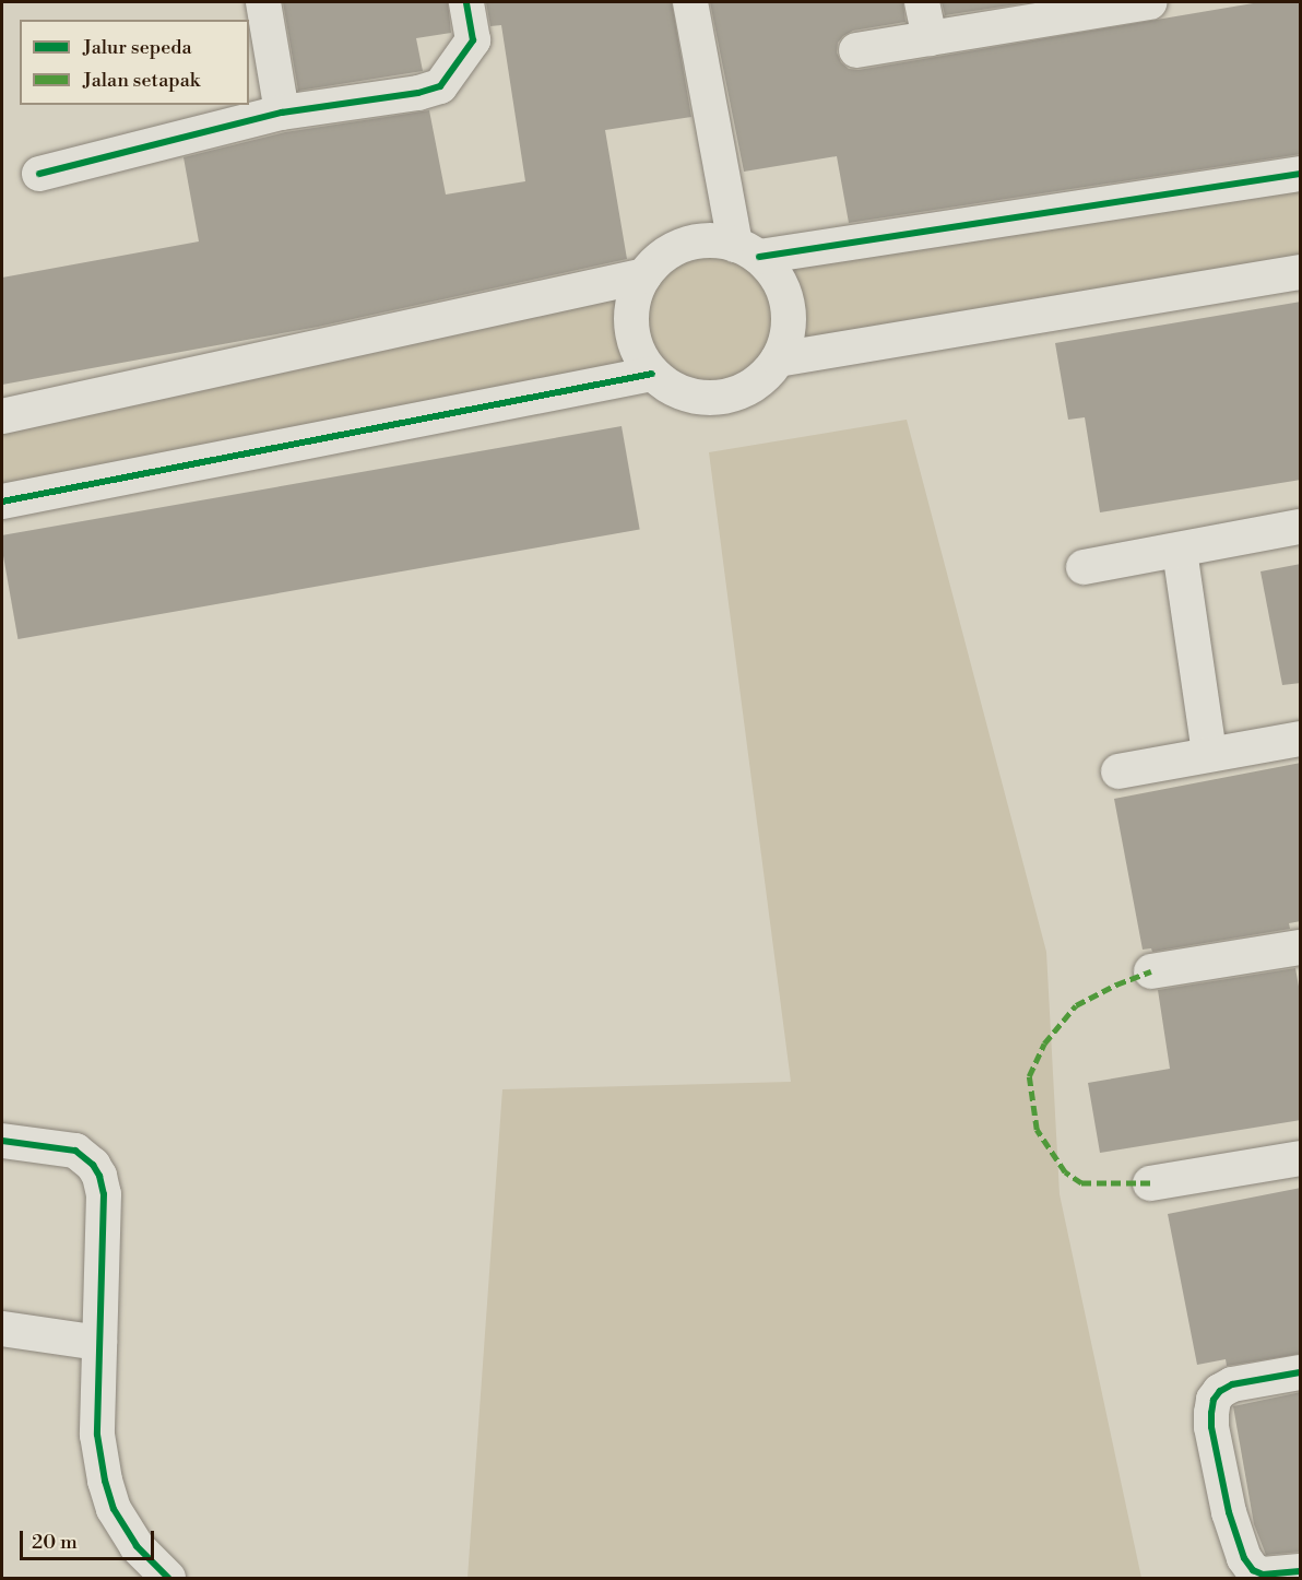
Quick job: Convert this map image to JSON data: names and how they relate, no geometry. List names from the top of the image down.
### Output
{
  "legend": ["Jalur sepeda", "Jalan setapak"],
  "scale_bar": "20 m"
}
